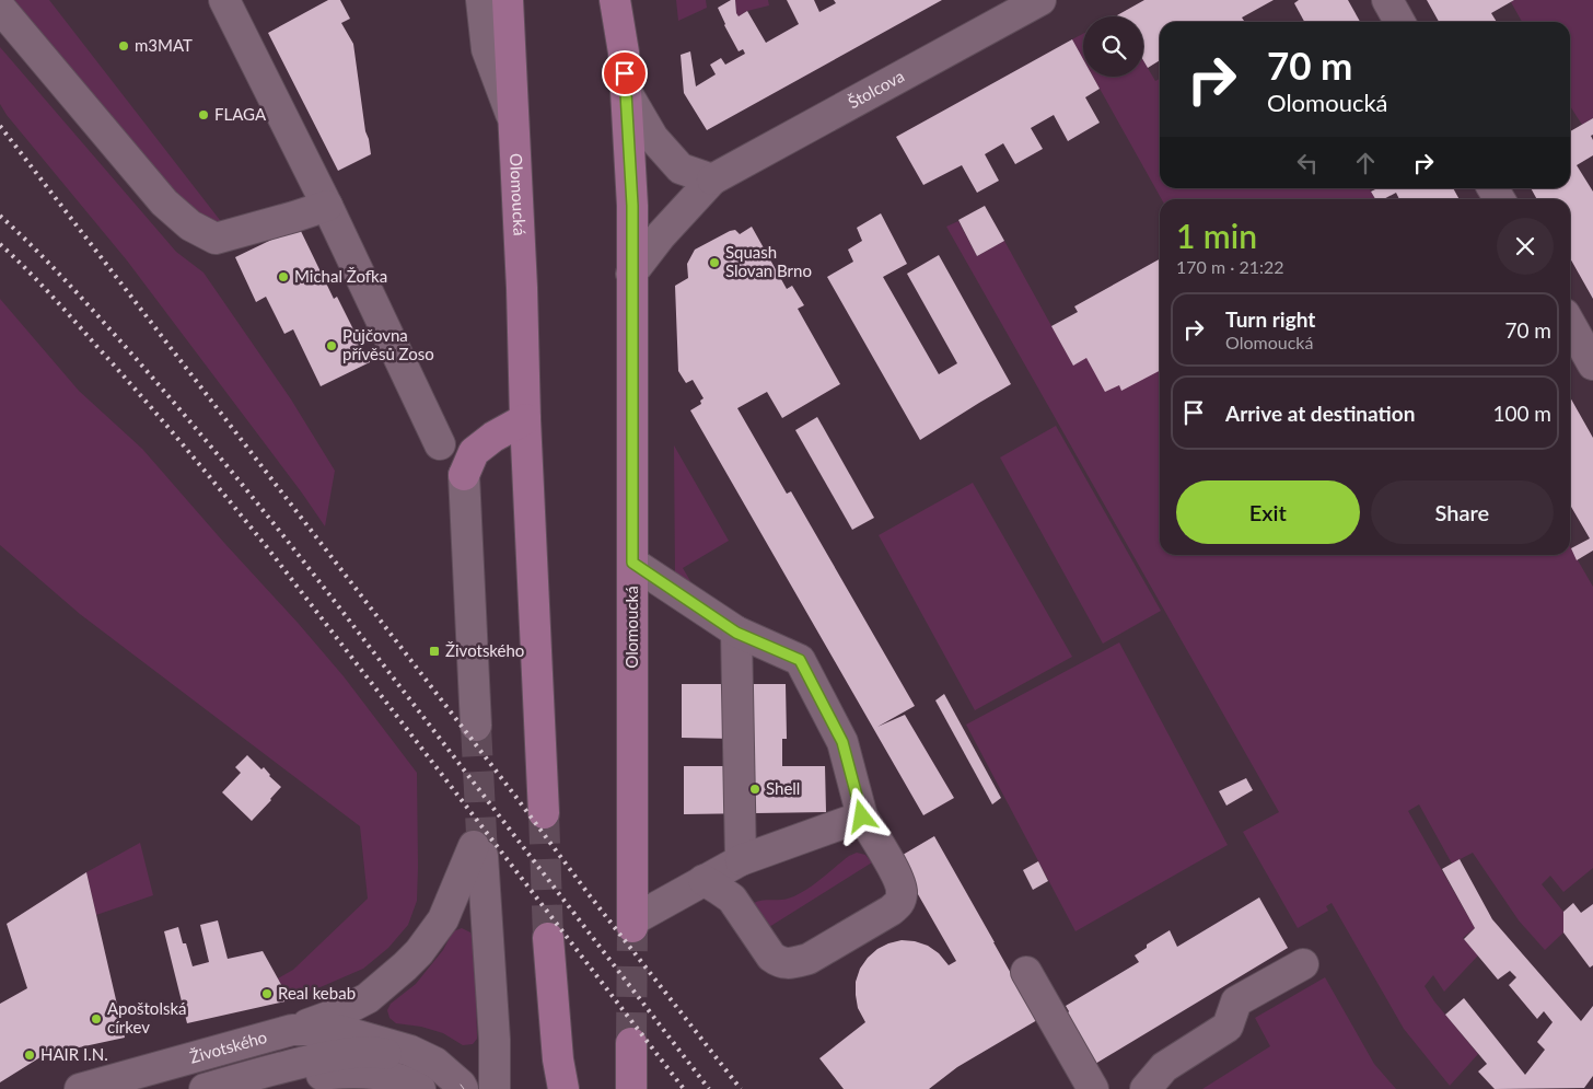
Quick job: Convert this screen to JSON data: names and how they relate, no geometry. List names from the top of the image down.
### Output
{
  "streets": {
    "main road": ["Olomoucká"],
    "street": ["Štolcova", "Životského"]
  },
  "crossings": [
    ["Štolcova", "Olomoucká"]
  ],
  "places": {
    "other": [
      "m3MAT",
      "FLAGA",
      "Squash Slovan Brno",
      "Michal Žofka",
      "Půjčovna přívěsů Zoso",
      "Shell",
      "Real kebab",
      "Apoštolská církev",
      "HAIR I.N."
    ],
    "transit": ["Životského"]
  },
  "page": {
    "turn": ["70 m", "Olomoucká"],
    "heading": ["1 min", "170 m · 21:22"],
    "list": [
      {
        "name": "Turn right",
        "note": "Olomoucká",
        "value": "70 m"
      },
      {
        "name": "Arrive at destination",
        "value": "100 m"
      }
    ],
    "buttons": ["Exit", "Share"]
  }
}
